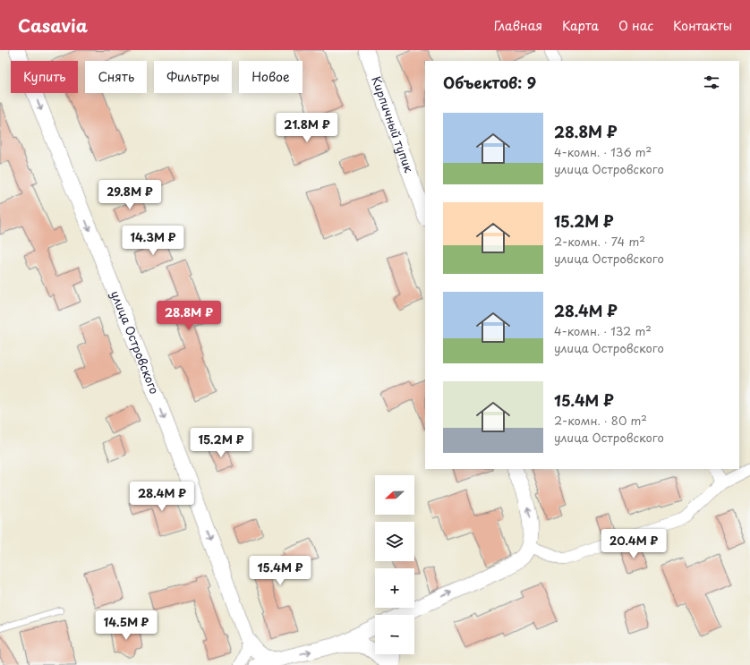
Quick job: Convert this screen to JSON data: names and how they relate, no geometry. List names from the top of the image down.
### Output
{
  "streets": {
    "street": ["Кирпичный тупик", "улица Островского"]
  },
  "one_way": ["улица Островского"],
  "north": "left",
  "page": {
    "header": "Casavia",
    "nav": [
      "Главная",
      "Карта",
      "О нас",
      "Контакты"
    ],
    "chip": [
      "Купить",
      "Снять",
      "Фильтры",
      "Новое"
    ],
    "heading": "Объектов: 9",
    "list": [
      {
        "name": "28.8M ₽",
        "note": "4-комн. · 136 m² · улица Островского"
      },
      {
        "name": "15.2M ₽",
        "note": "2-комн. · 74 m² · улица Островского"
      },
      {
        "name": "28.4M ₽",
        "note": "4-комн. · 132 m² · улица Островского"
      },
      {
        "name": "15.4M ₽",
        "note": "2-комн. · 80 m² · улица Островского"
      }
    ],
    "price": [
      "21.8M ₽",
      "29.8M ₽",
      "14.3M ₽",
      "28.8M ₽",
      "15.2M ₽",
      "28.4M ₽",
      "20.4M ₽",
      "15.4M ₽",
      "14.5M ₽"
    ],
    "map_buttons": ["+", "−"]
  }
}
